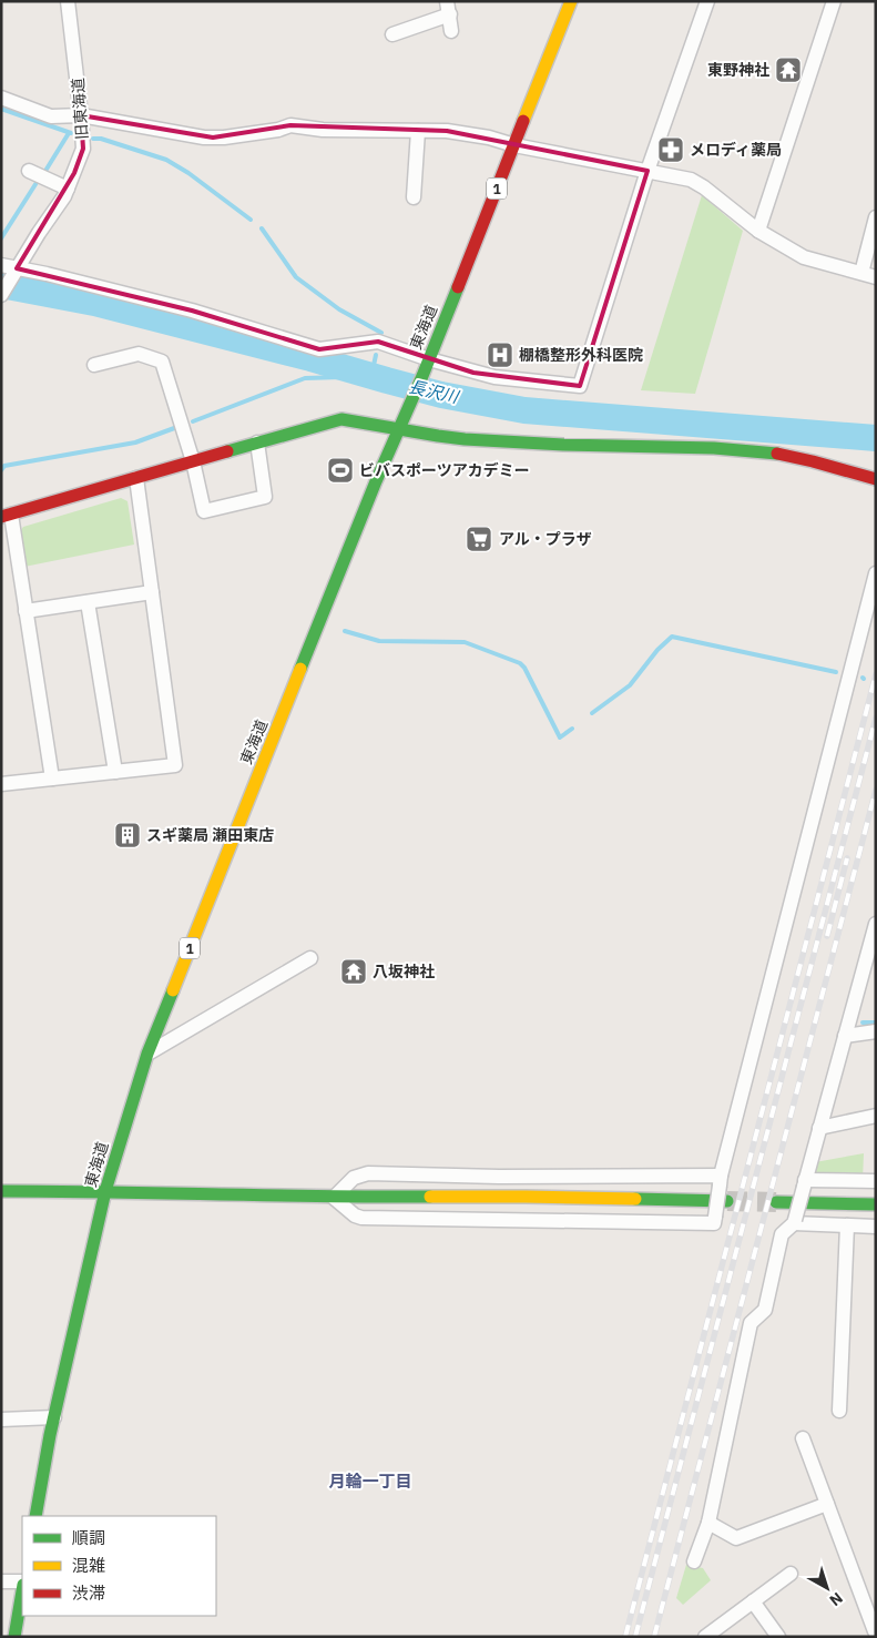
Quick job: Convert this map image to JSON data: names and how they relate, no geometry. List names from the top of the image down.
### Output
{
  "streets": {
    "main road": ["1", "東海道"],
    "street": ["旧東海道"]
  },
  "districts": ["月輪一丁目"],
  "water": ["長沢川"],
  "places": {
    "temple": ["東野神社", "八坂神社"],
    "pharmacy": ["メロディ薬局"],
    "hospital": ["棚橋整形外科医院"],
    "sports": ["ビバスポーツアカデミー"],
    "supermarket": ["アル・プラザ"],
    "building": ["スギ薬局 瀬田東店"]
  },
  "legend": ["順調", "混雑", "渋滞"],
  "north": "bottom right"
}
